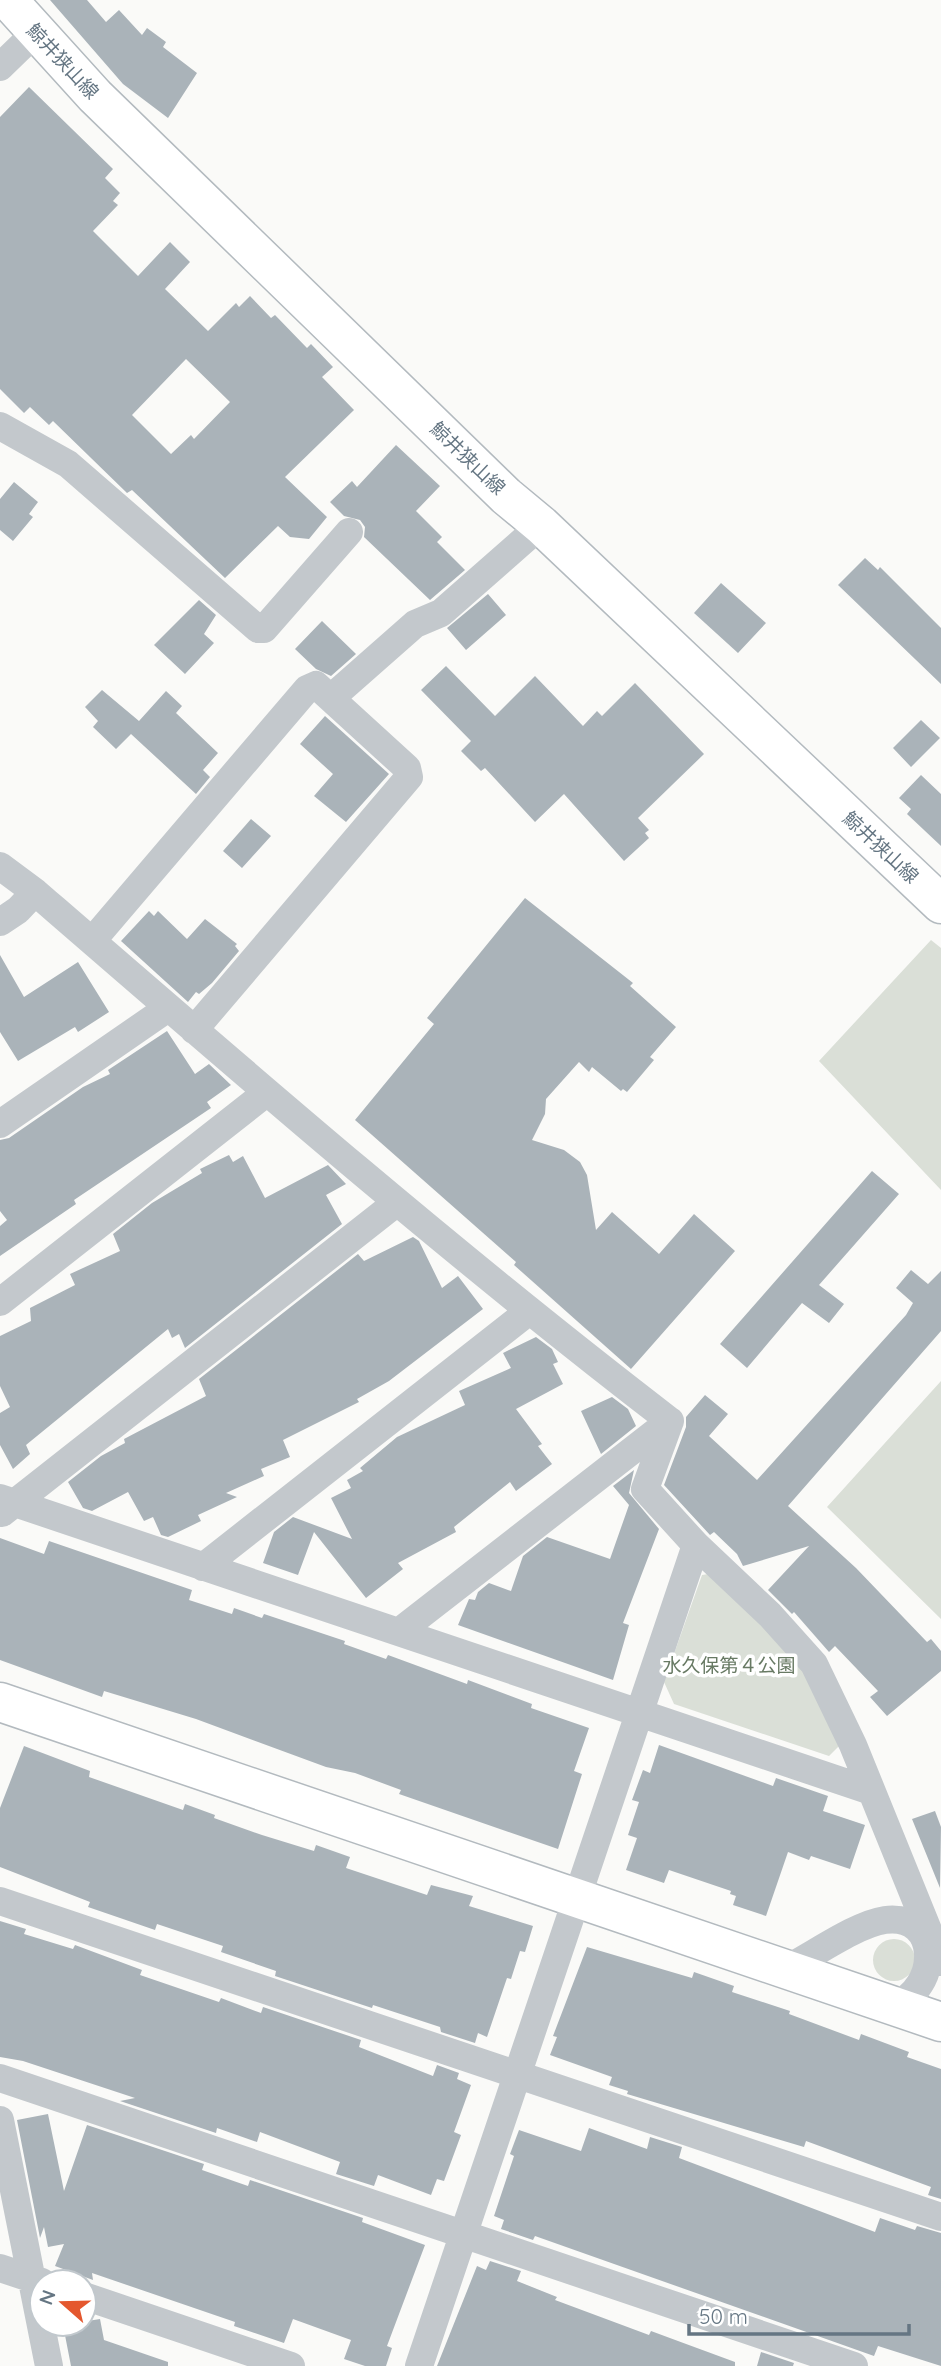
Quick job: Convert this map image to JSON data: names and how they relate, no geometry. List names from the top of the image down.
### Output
{
  "streets": {
    "main road": ["鯨井狭山線"]
  },
  "parks": ["水久保第４公園"],
  "scale_bar": "50 m",
  "north": "left"
}
